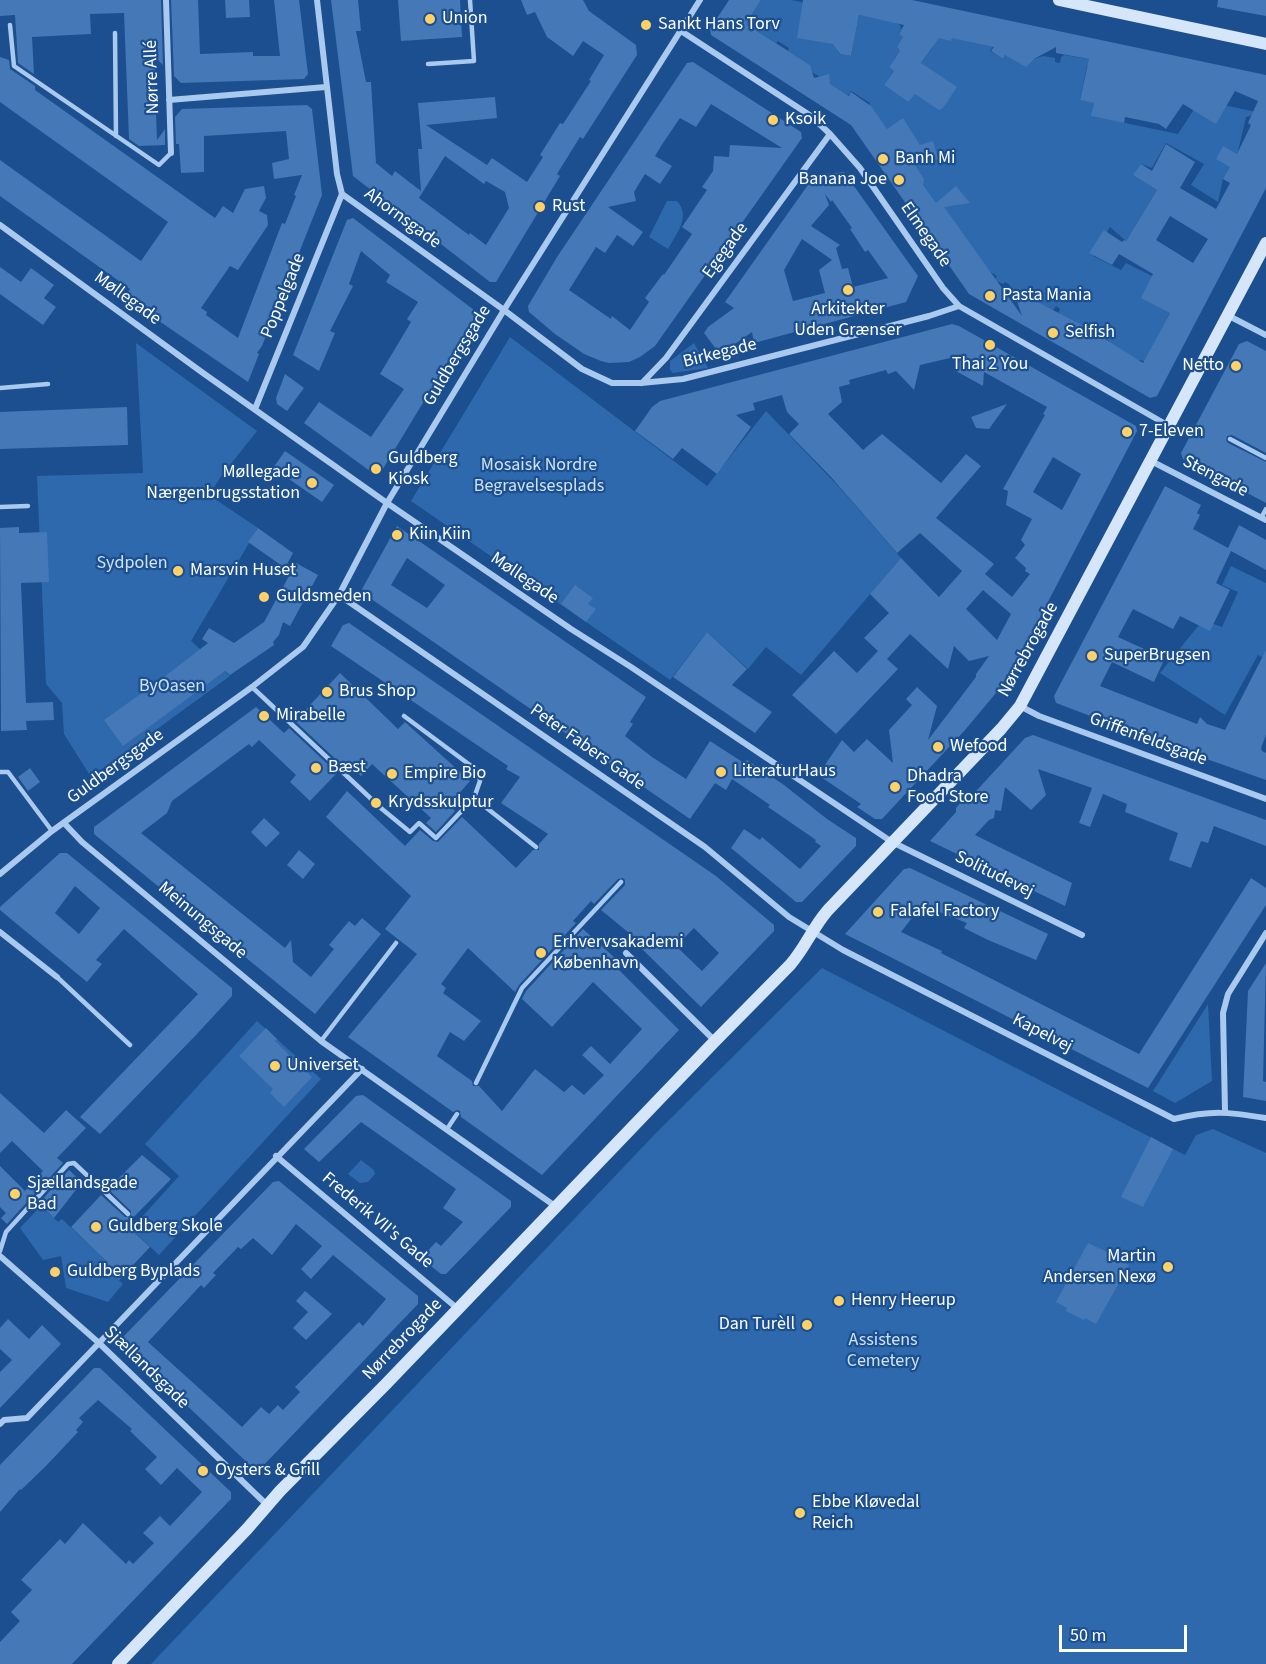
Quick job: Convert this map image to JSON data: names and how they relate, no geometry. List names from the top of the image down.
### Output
{
  "streets": {
    "street": [
      "Nørre Allé",
      "Ahornsgade",
      "Elmegade",
      "Egegade",
      "Poppelgade",
      "Møllegade",
      "Birkegade",
      "Guldbergsgade",
      "Stengade",
      "Nørrebrogade",
      "Griffenfeldsgade",
      "Peter Fabers Gade",
      "Solitudevej",
      "Meinungsgade",
      "Kapelvej",
      "Frederik VII's Gade",
      "Sjællandsgade"
    ]
  },
  "crossings": [
    ["Ahornsgade", "Poppelgade"],
    ["Ahornsgade", "Birkegade"],
    ["Ahornsgade", "Guldbergsgade"],
    ["Elmegade", "Egegade"],
    ["Elmegade", "Birkegade"],
    ["Elmegade", "Guldbergsgade"],
    ["Elmegade", "Nørrebrogade"],
    ["Egegade", "Birkegade"],
    ["Poppelgade", "Møllegade"],
    ["Møllegade", "Guldbergsgade"],
    ["Møllegade", "Nørrebrogade"],
    ["Møllegade", "Solitudevej"],
    ["Birkegade", "Guldbergsgade"],
    ["Guldbergsgade", "Peter Fabers Gade"],
    ["Guldbergsgade", "Meinungsgade"],
    ["Stengade", "Nørrebrogade"],
    ["Nørrebrogade", "Griffenfeldsgade"],
    ["Nørrebrogade", "Peter Fabers Gade"],
    ["Nørrebrogade", "Solitudevej"],
    ["Nørrebrogade", "Meinungsgade"],
    ["Nørrebrogade", "Kapelvej"],
    ["Nørrebrogade", "Frederik VII's Gade"],
    ["Nørrebrogade", "Sjællandsgade"],
    ["Peter Fabers Gade", "Kapelvej"]
  ],
  "parks": [
    "Mosaisk Nordre Begravelsesplads",
    "Sydpolen",
    "ByOasen",
    "Assistens Cemetery"
  ],
  "places": [
    "Union",
    "Sankt Hans Torv",
    "Ksoik",
    "Banh Mi",
    "Banana Joe",
    "Rust",
    "Arkitekter Uden Grænser",
    "Pasta Mania",
    "Selfish",
    "Thai 2 You",
    "Netto",
    "7-Eleven",
    "Guldberg Kiosk",
    "Møllegade Nærgenbrugsstation",
    "Kiin Kiin",
    "Marsvin Huset",
    "Guldsmeden",
    "SuperBrugsen",
    "Brus Shop",
    "Mirabelle",
    "Wefood",
    "Bæst",
    "LiteraturHaus",
    "Empire Bio",
    "Dhadra Food Store",
    "Krydsskulptur",
    "Falafel Factory",
    "Erhvervsakademi København",
    "Universet",
    "Sjællandsgade Bad",
    "Guldberg Skole",
    "Martin Andersen Nexø",
    "Guldberg Byplads",
    "Henry Heerup",
    "Dan Turèll",
    "Oysters & Grill",
    "Ebbe Kløvedal Reich"
  ],
  "scale_bar": "50 m"
}
